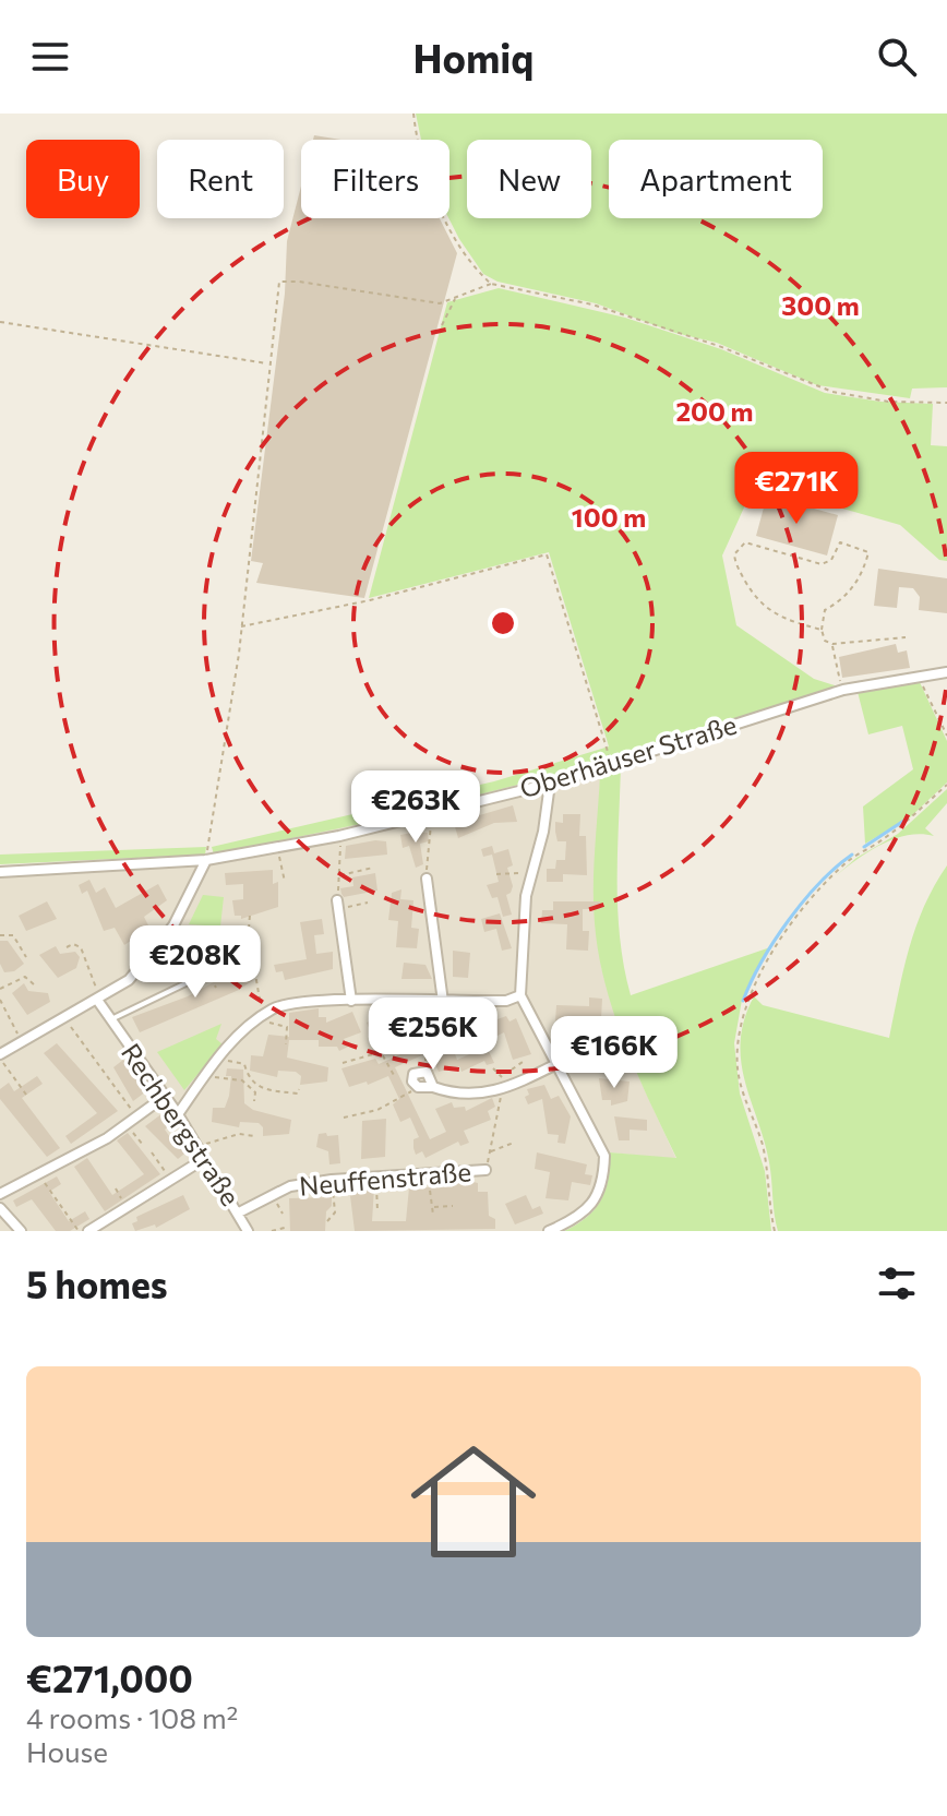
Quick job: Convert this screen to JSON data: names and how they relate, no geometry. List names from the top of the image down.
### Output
{
  "streets": {
    "street": ["Oberhäuser Straße", "Rechbergstraße", "Neuffenstraße"]
  },
  "crossings": [
    ["Rechbergstraße", "Neuffenstraße"]
  ],
  "page": {
    "header": "Homiq",
    "chip": [
      "Buy",
      "Rent",
      "Filters",
      "New",
      "Apartment"
    ],
    "price": [
      "€271K",
      "€263K",
      "€208K",
      "€256K",
      "€166K"
    ],
    "heading": "5 homes",
    "list": [
      {
        "name": "€271,000",
        "note": "4 rooms · 108 m² · House"
      }
    ]
  },
  "rings": ["300 m", "200 m", "100 m"]
}
